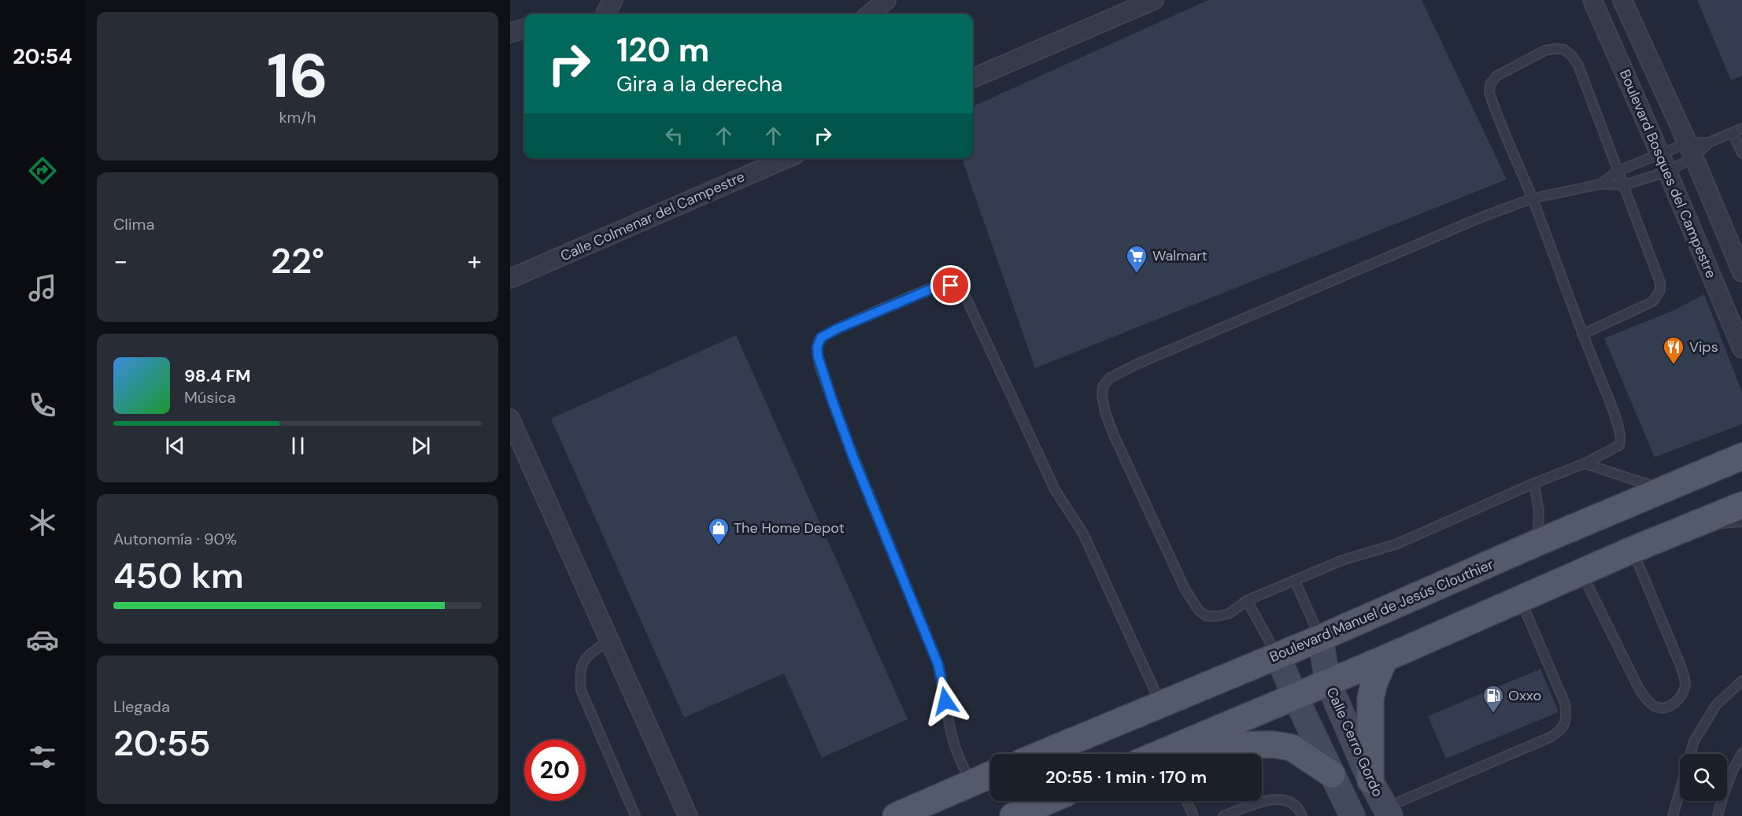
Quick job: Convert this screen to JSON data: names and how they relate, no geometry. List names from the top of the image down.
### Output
{
  "streets": {
    "main road": ["Boulevard Manuel de Jesús Clouthier", "Calle Cerro Gordo"],
    "street": ["Boulevard Bosques del Campestre", "Calle Colmenar del Campestre"]
  },
  "crossings": [
    ["Boulevard Manuel de Jesús Clouthier", "Calle Cerro Gordo"]
  ],
  "places": {
    "supermarket": ["Walmart"],
    "restaurant": ["Vips"],
    "shop": ["The Home Depot"],
    "fuel station": ["Oxxo"]
  },
  "page": {
    "tabs": "20:54",
    "tile": [
      ["16", "km/h"],
      "Clima",
      ["Autonomía · 90%", "450 km"],
      ["Llegada", "20:55"]
    ],
    "turn": ["120 m", "Gira a la derecha"],
    "heat": ["−", "22°", "+"],
    "song": ["98.4 FM", "Música"],
    "limit": "20",
    "trip": "20:55 · 1 min · 170 m"
  }
}
